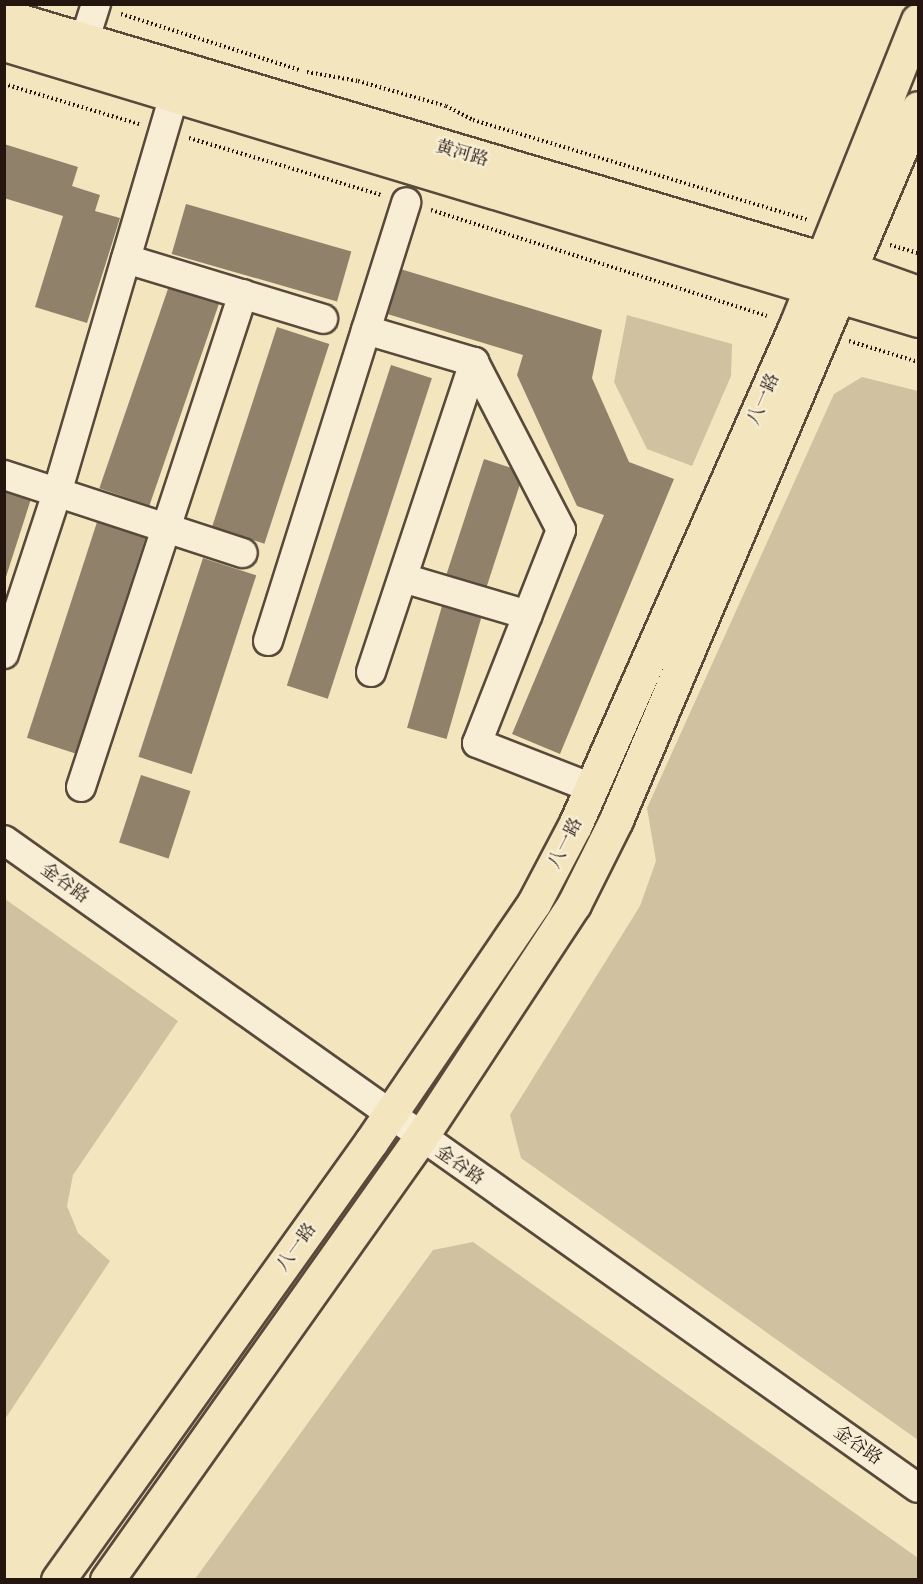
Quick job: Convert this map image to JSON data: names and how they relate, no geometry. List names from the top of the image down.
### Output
{
  "streets": {
    "main road": ["黄河路", "八一路"],
    "street": ["金谷路"]
  },
  "crossings": [
    ["黄河路", "八一路"],
    ["八一路", "金谷路"]
  ]
}
